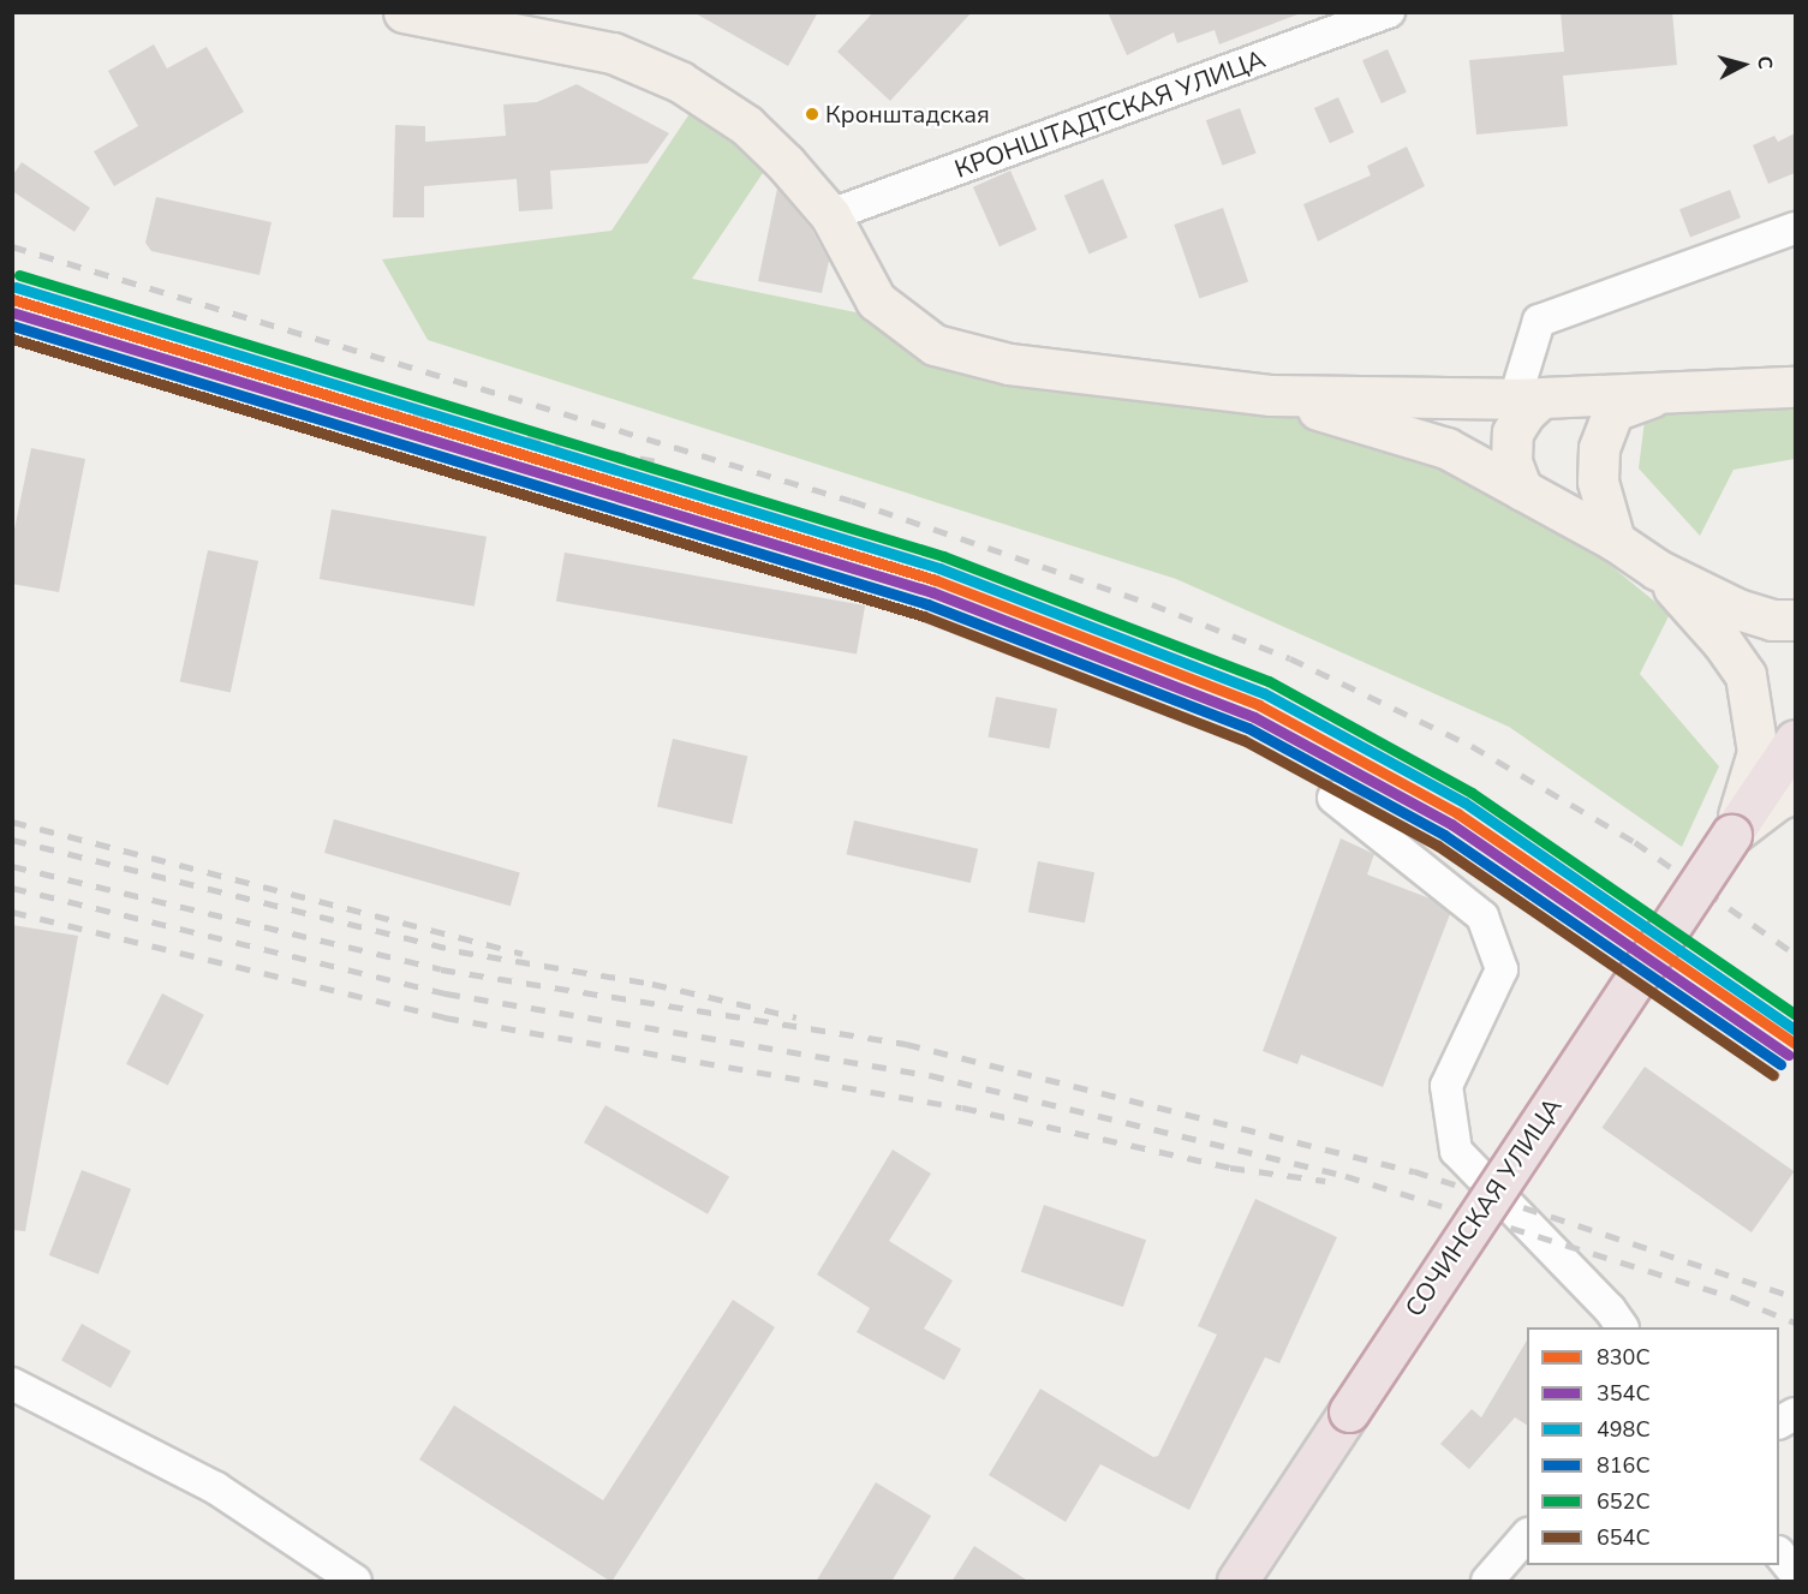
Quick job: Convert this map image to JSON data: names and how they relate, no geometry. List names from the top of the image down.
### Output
{
  "streets": {
    "highway": ["СОЧИНСКАЯ УЛИЦА"],
    "street": ["КРОНШТАДТСКАЯ УЛИЦА"]
  },
  "places": ["Кронштадская"],
  "lines": [
    "transit line 652С",
    "transit line 498С",
    "transit line 830С",
    "transit line 354С",
    "transit line 816С",
    "transit line 654С"
  ],
  "legend": [
    "830С",
    "354С",
    "498С",
    "816С",
    "652С",
    "654С"
  ],
  "north": "right"
}
